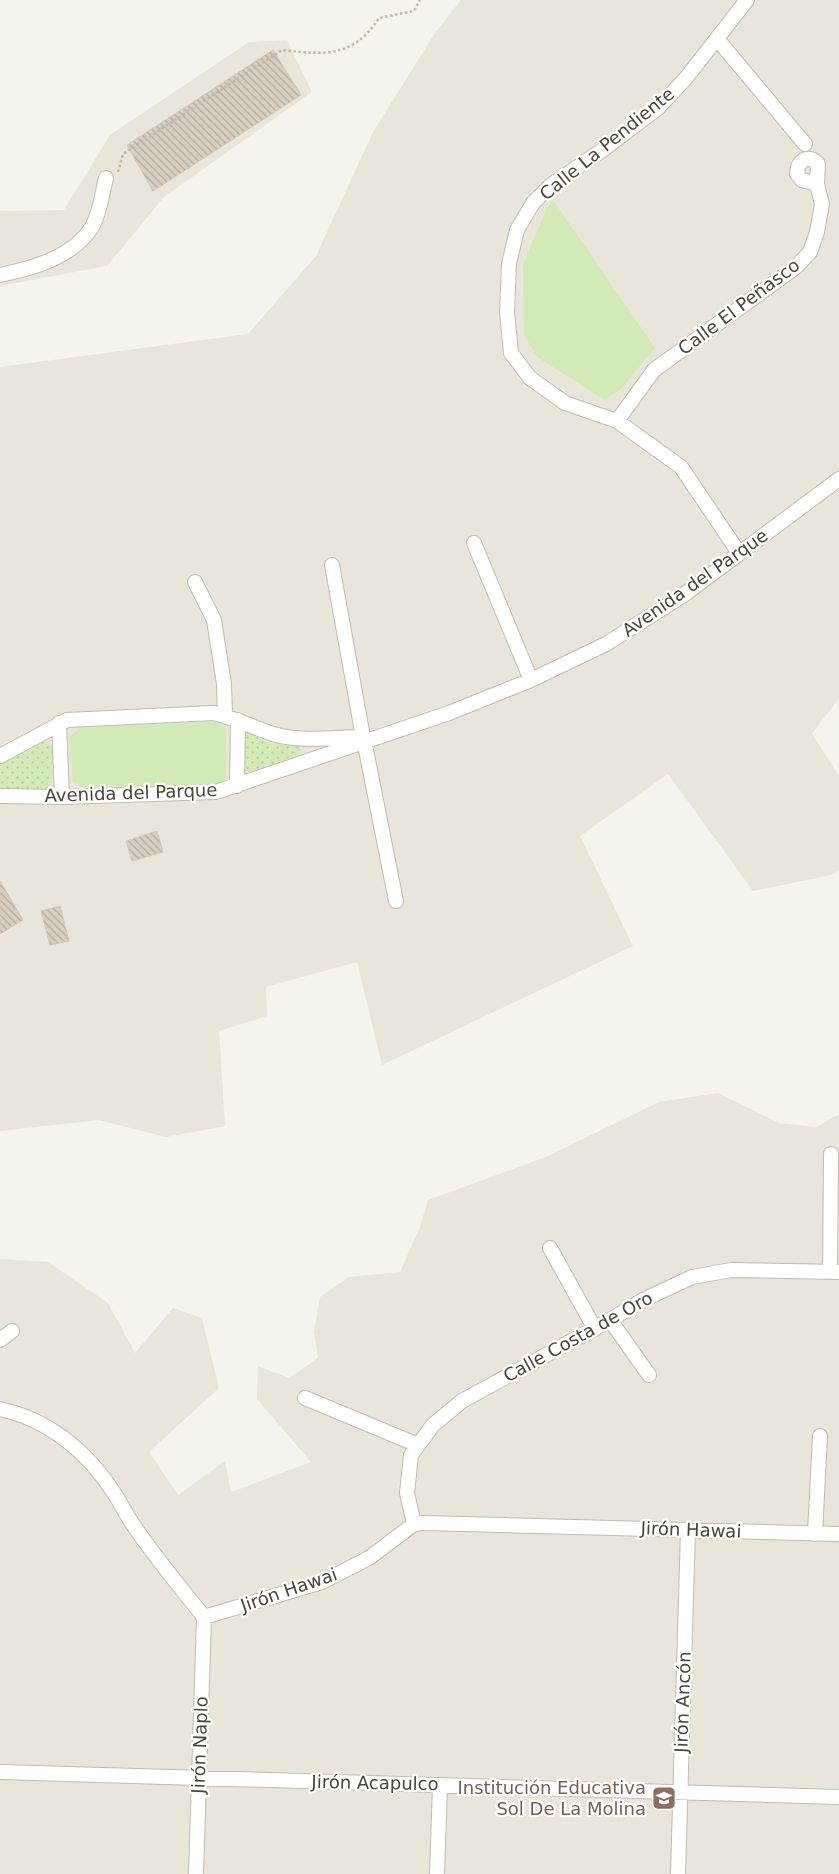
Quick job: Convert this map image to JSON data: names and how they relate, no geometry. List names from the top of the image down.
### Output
{
  "streets": {
    "street": [
      "Calle La Pendiente",
      "Calle El Peñasco",
      "Avenida del Parque",
      "Calle Costa de Oro",
      "Jirón Hawai",
      "Jirón Ancón",
      "Jirón Naplo",
      "Jirón Acapulco"
    ]
  },
  "crossings": [
    ["Calle La Pendiente", "Calle El Peñasco"],
    ["Calle La Pendiente", "Avenida del Parque"],
    ["Calle Costa de Oro", "Jirón Hawai"],
    ["Jirón Hawai", "Jirón Ancón"],
    ["Jirón Hawai", "Jirón Naplo"],
    ["Jirón Ancón", "Jirón Acapulco"],
    ["Jirón Naplo", "Jirón Acapulco"]
  ],
  "places": {
    "school or university": ["Institución Educativa Sol De La Molina"]
  }
}
